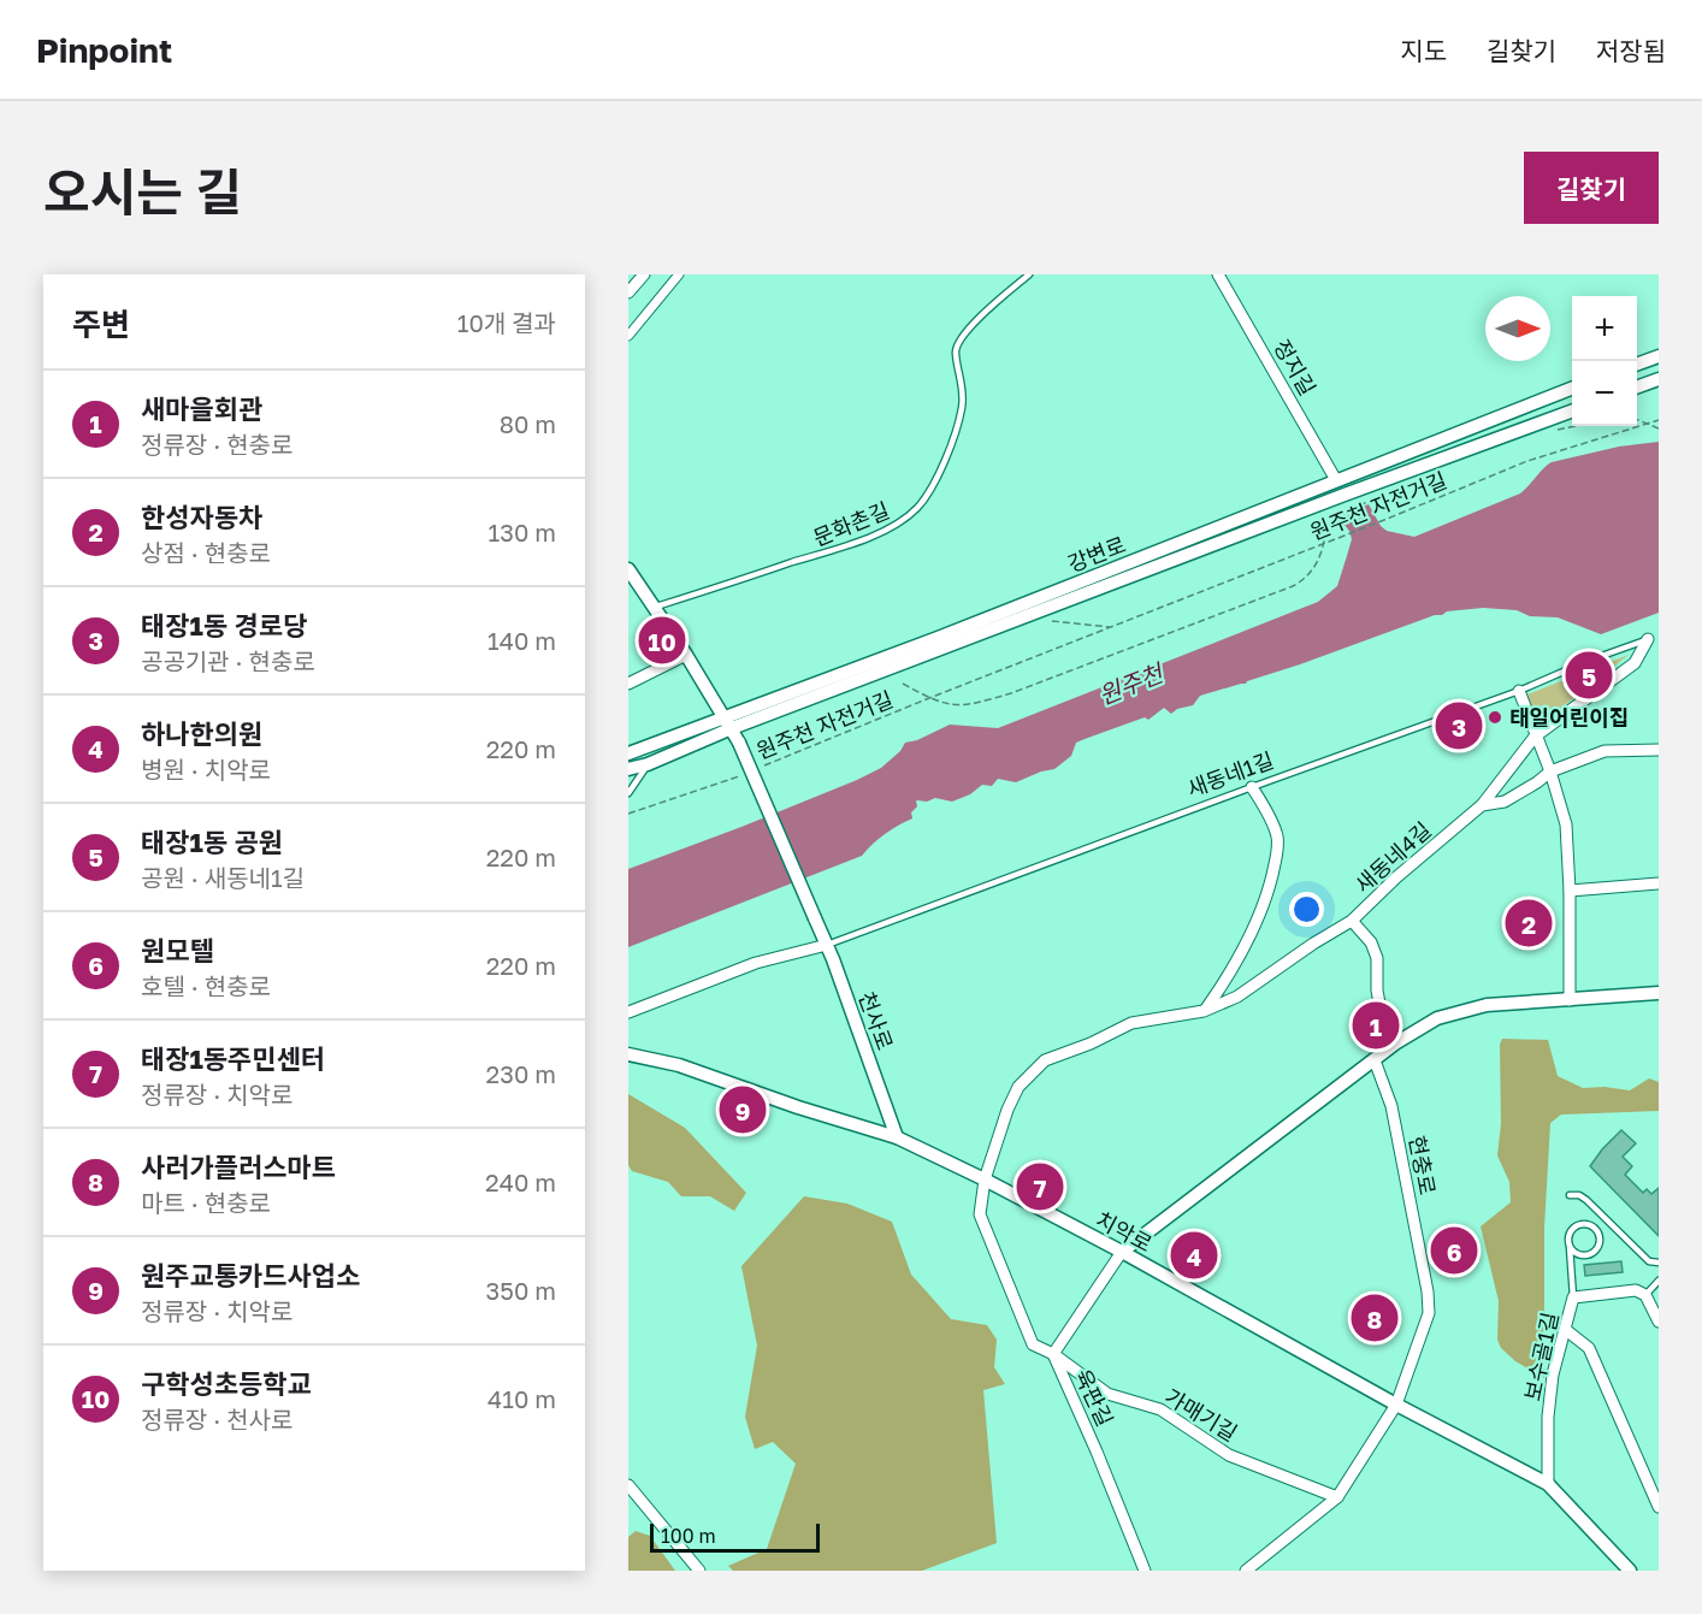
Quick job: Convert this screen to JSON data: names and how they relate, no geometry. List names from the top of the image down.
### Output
{
  "streets": {
    "street": [
      "정지길",
      "강변로",
      "새동네1길",
      "새동네4길",
      "천사로",
      "현충로",
      "치악로",
      "보수골1길",
      "육판길",
      "가매기길"
    ],
    "lane": ["문화촌길"],
    "path": ["원주천 자전거길"]
  },
  "crossings": [
    ["정지길", "강변로"],
    ["강변로", "천사로"],
    ["새동네1길", "새동네4길"],
    ["새동네1길", "천사로"],
    ["새동네4길", "치악로"],
    ["새동네4길", "가매기길"],
    ["천사로", "치악로"],
    ["현충로", "치악로"],
    ["치악로", "보수골1길"],
    ["치악로", "육판길"],
    ["치악로", "가매기길"],
    ["육판길", "가매기길"]
  ],
  "water": ["원주천"],
  "places": ["태일어린이집"],
  "scale_bar": "100 m",
  "north": "right",
  "page": {
    "header": "Pinpoint",
    "nav": ["지도", "길찾기", "저장됨"],
    "title": "오시는 길",
    "buttons": "길찾기",
    "heading": ["주변", "10개 결과"],
    "map_buttons": ["+", "−"],
    "list": [
      {
        "mark": "1",
        "name": "새마을회관",
        "note": "정류장 · 현충로",
        "value": "80 m"
      },
      {
        "mark": "2",
        "name": "한성자동차",
        "note": "상점 · 현충로",
        "value": "130 m"
      },
      {
        "mark": "3",
        "name": "태장1동 경로당",
        "note": "공공기관 · 현충로",
        "value": "140 m"
      },
      {
        "mark": "4",
        "name": "하나한의원",
        "note": "병원 · 치악로",
        "value": "220 m"
      },
      {
        "mark": "5",
        "name": "태장1동 공원",
        "note": "공원 · 새동네1길",
        "value": "220 m"
      },
      {
        "mark": "6",
        "name": "원모텔",
        "note": "호텔 · 현충로",
        "value": "220 m"
      },
      {
        "mark": "7",
        "name": "태장1동주민센터",
        "note": "정류장 · 치악로",
        "value": "230 m"
      },
      {
        "mark": "8",
        "name": "사러가플러스마트",
        "note": "마트 · 현충로",
        "value": "240 m"
      },
      {
        "mark": "9",
        "name": "원주교통카드사업소",
        "note": "정류장 · 치악로",
        "value": "350 m"
      },
      {
        "mark": "10",
        "name": "구학성초등학교",
        "note": "정류장 · 천사로",
        "value": "410 m"
      }
    ],
    "pins": [
      "10",
      "5",
      "3",
      "2",
      "1",
      "9",
      "7",
      "6",
      "4",
      "8"
    ],
    "scale": "100 m"
  }
}
